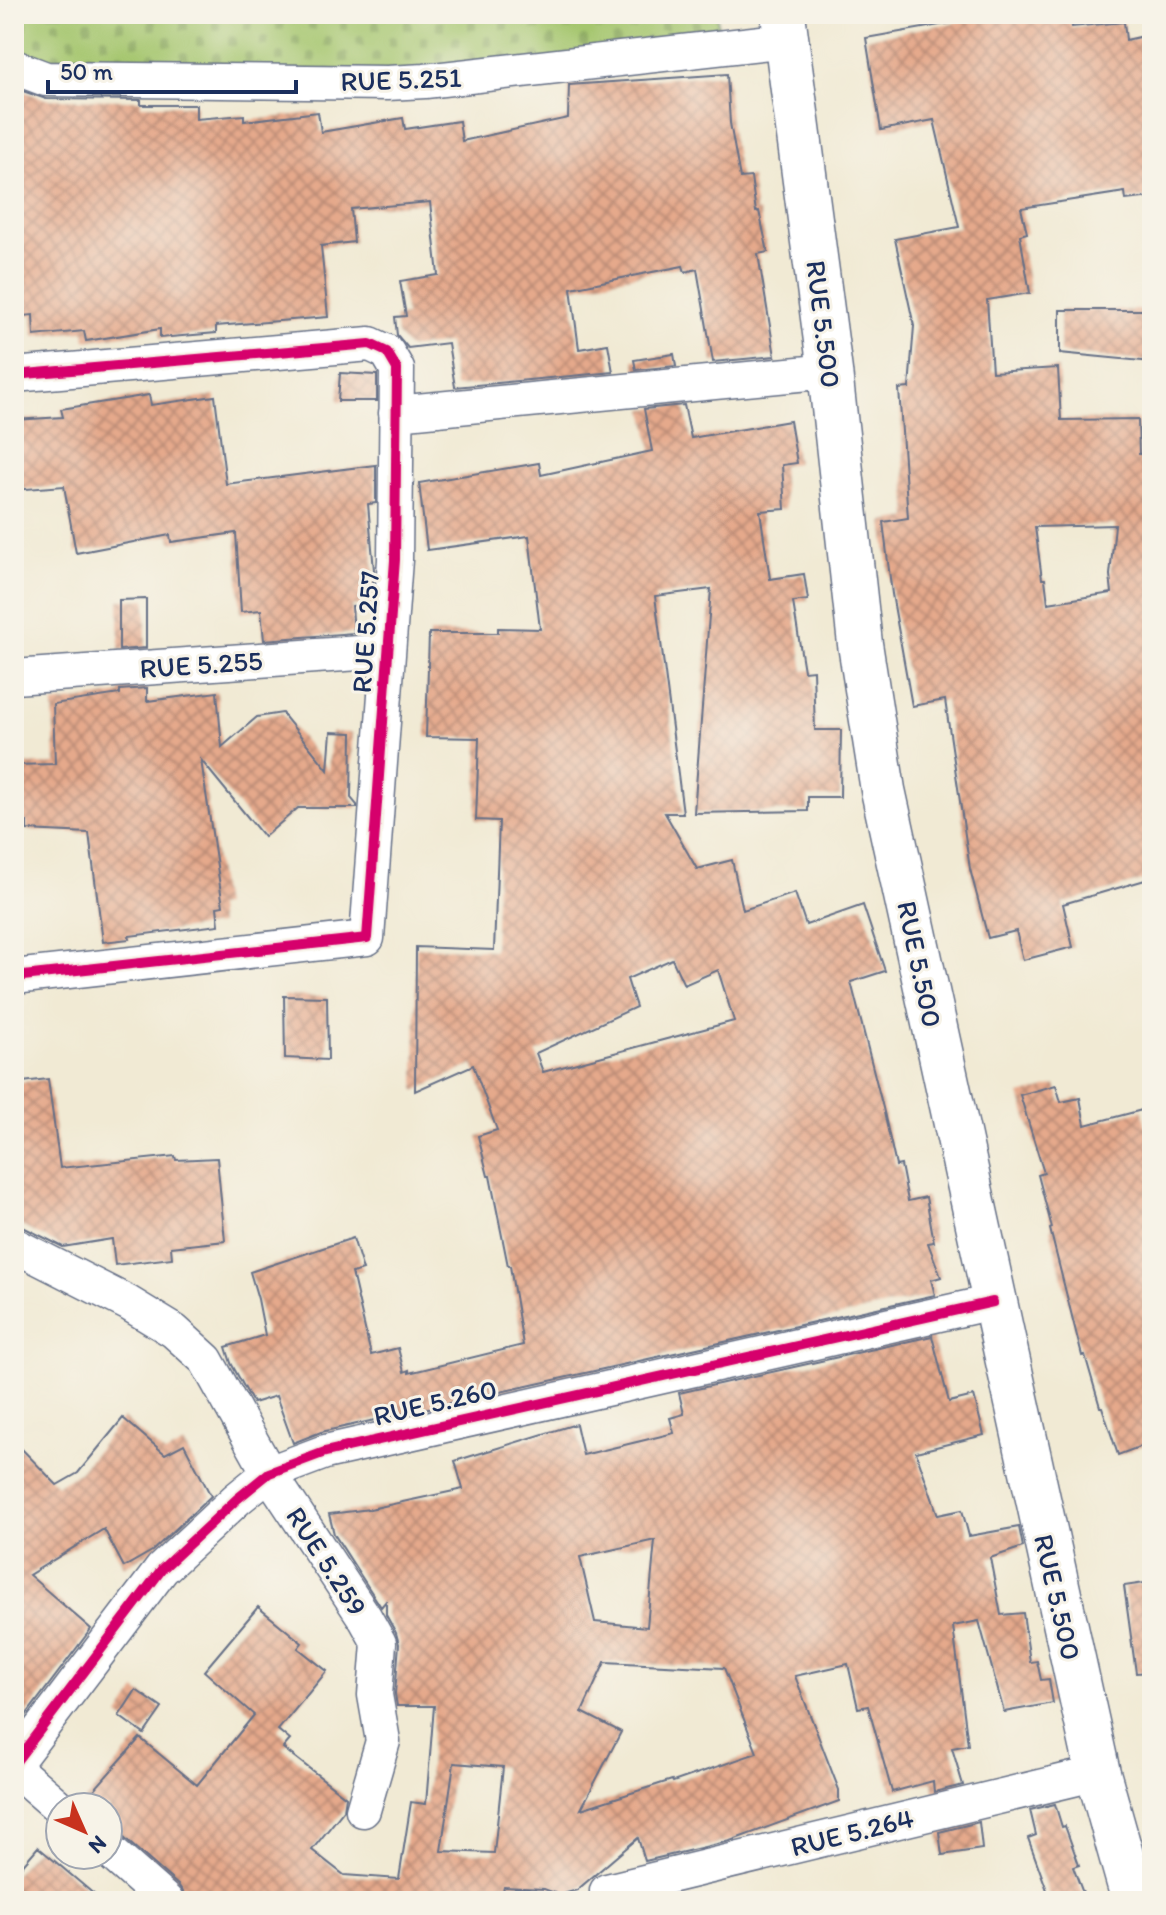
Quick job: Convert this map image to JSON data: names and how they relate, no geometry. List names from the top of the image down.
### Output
{
  "streets": {
    "main road": ["RUE 5.500"],
    "street": [
      "RUE 5.251",
      "RUE 5.257",
      "RUE 5.255",
      "RUE 5.260",
      "RUE 5.259",
      "RUE 5.264"
    ]
  },
  "crossings": [
    ["RUE 5.251", "RUE 5.500"],
    ["RUE 5.500", "RUE 5.260"],
    ["RUE 5.500", "RUE 5.264"],
    ["RUE 5.257", "RUE 5.255"],
    ["RUE 5.260", "RUE 5.259"]
  ],
  "scale_bar": "50 m",
  "north": "bottom right"
}
